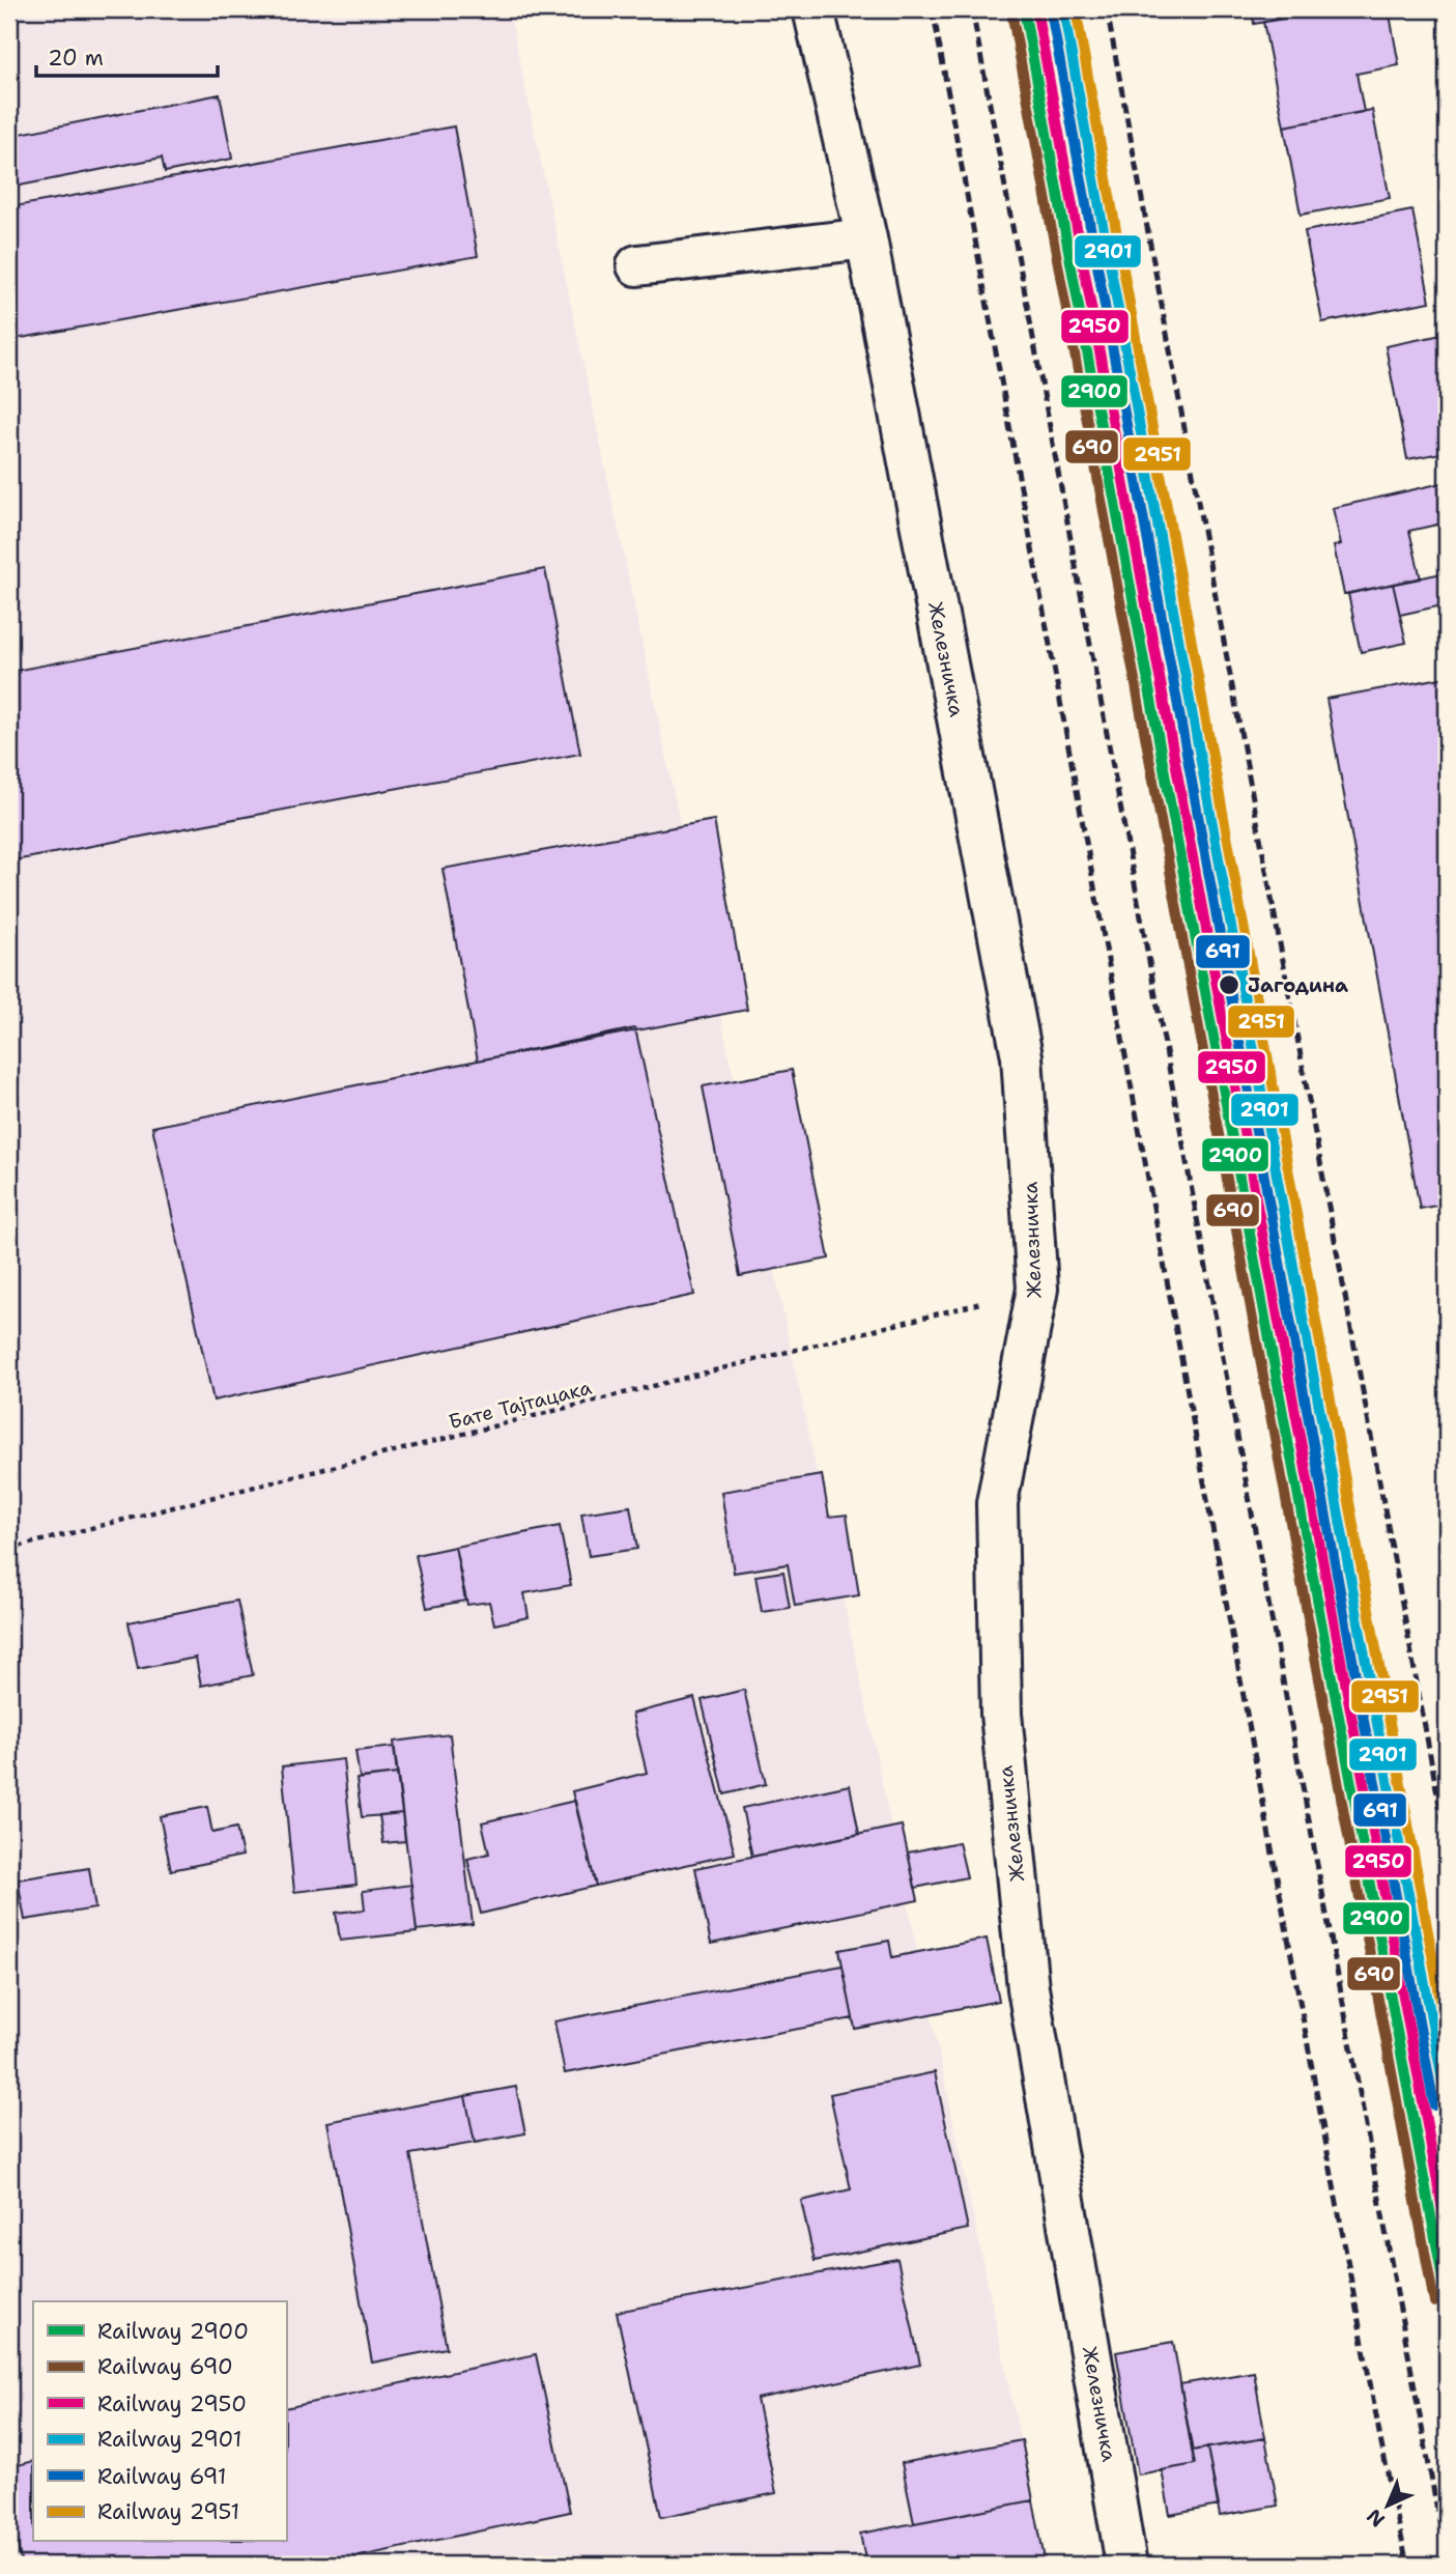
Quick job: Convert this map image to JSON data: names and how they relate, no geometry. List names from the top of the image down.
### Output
{
  "streets": {
    "lane": ["Железничка"],
    "path": ["Бате Тајтацака"]
  },
  "crossings": [
    ["Железничка", "Бате Тајтацака"]
  ],
  "places": ["Јагодина"],
  "lines": [
    "rail line 2900",
    "rail line 2950",
    "rail line 2901",
    "rail line 2951",
    "rail line 690",
    "rail line 691"
  ],
  "legend": [
    "Railway 2900",
    "Railway 690",
    "Railway 2950",
    "Railway 2901",
    "Railway 691",
    "Railway 2951"
  ],
  "scale_bar": "20 m",
  "north": "bottom left"
}
